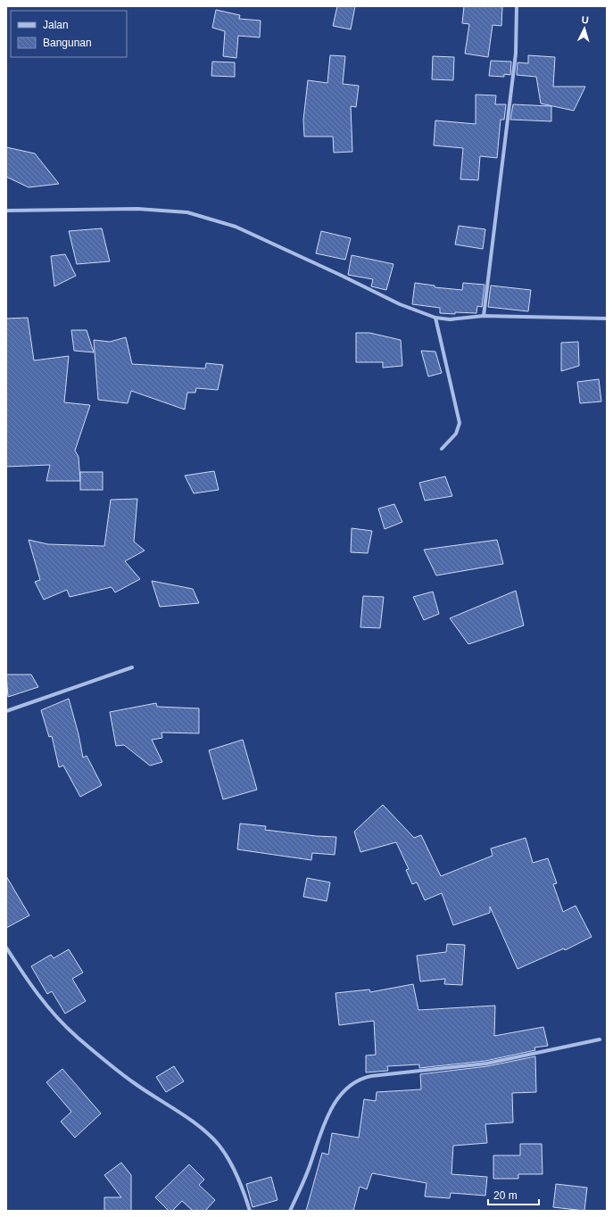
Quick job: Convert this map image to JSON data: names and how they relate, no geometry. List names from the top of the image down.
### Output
{
  "legend": ["Jalan", "Bangunan"],
  "scale_bar": "20 m",
  "north": "top"
}
